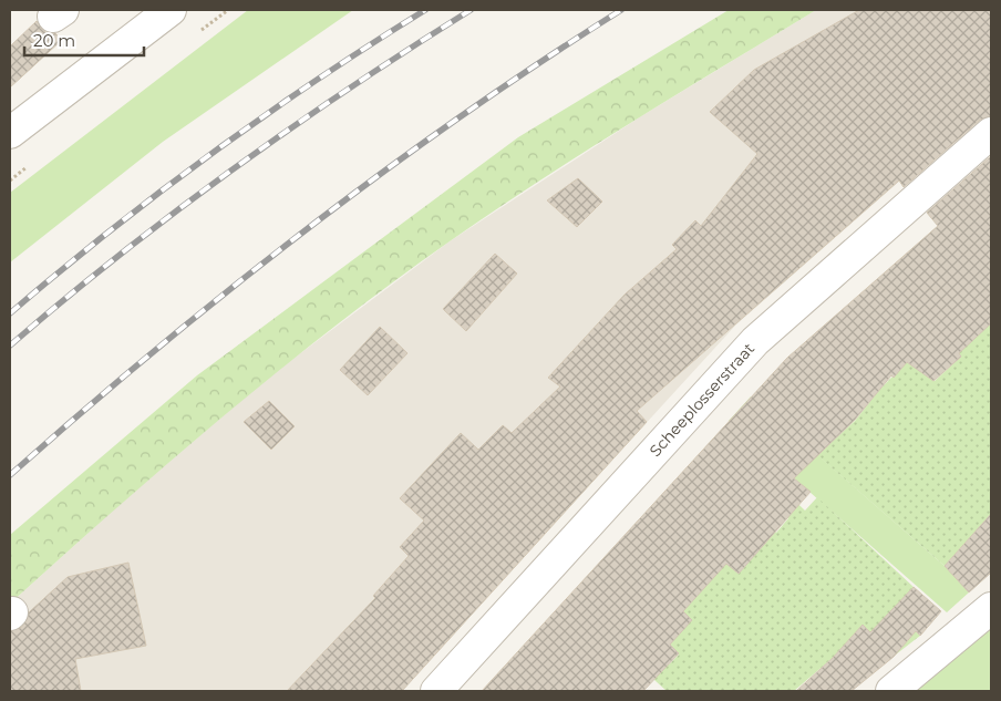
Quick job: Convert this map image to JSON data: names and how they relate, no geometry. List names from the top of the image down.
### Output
{
  "streets": {
    "street": ["Scheeplosserstraat"]
  },
  "scale_bar": "20 m"
}
